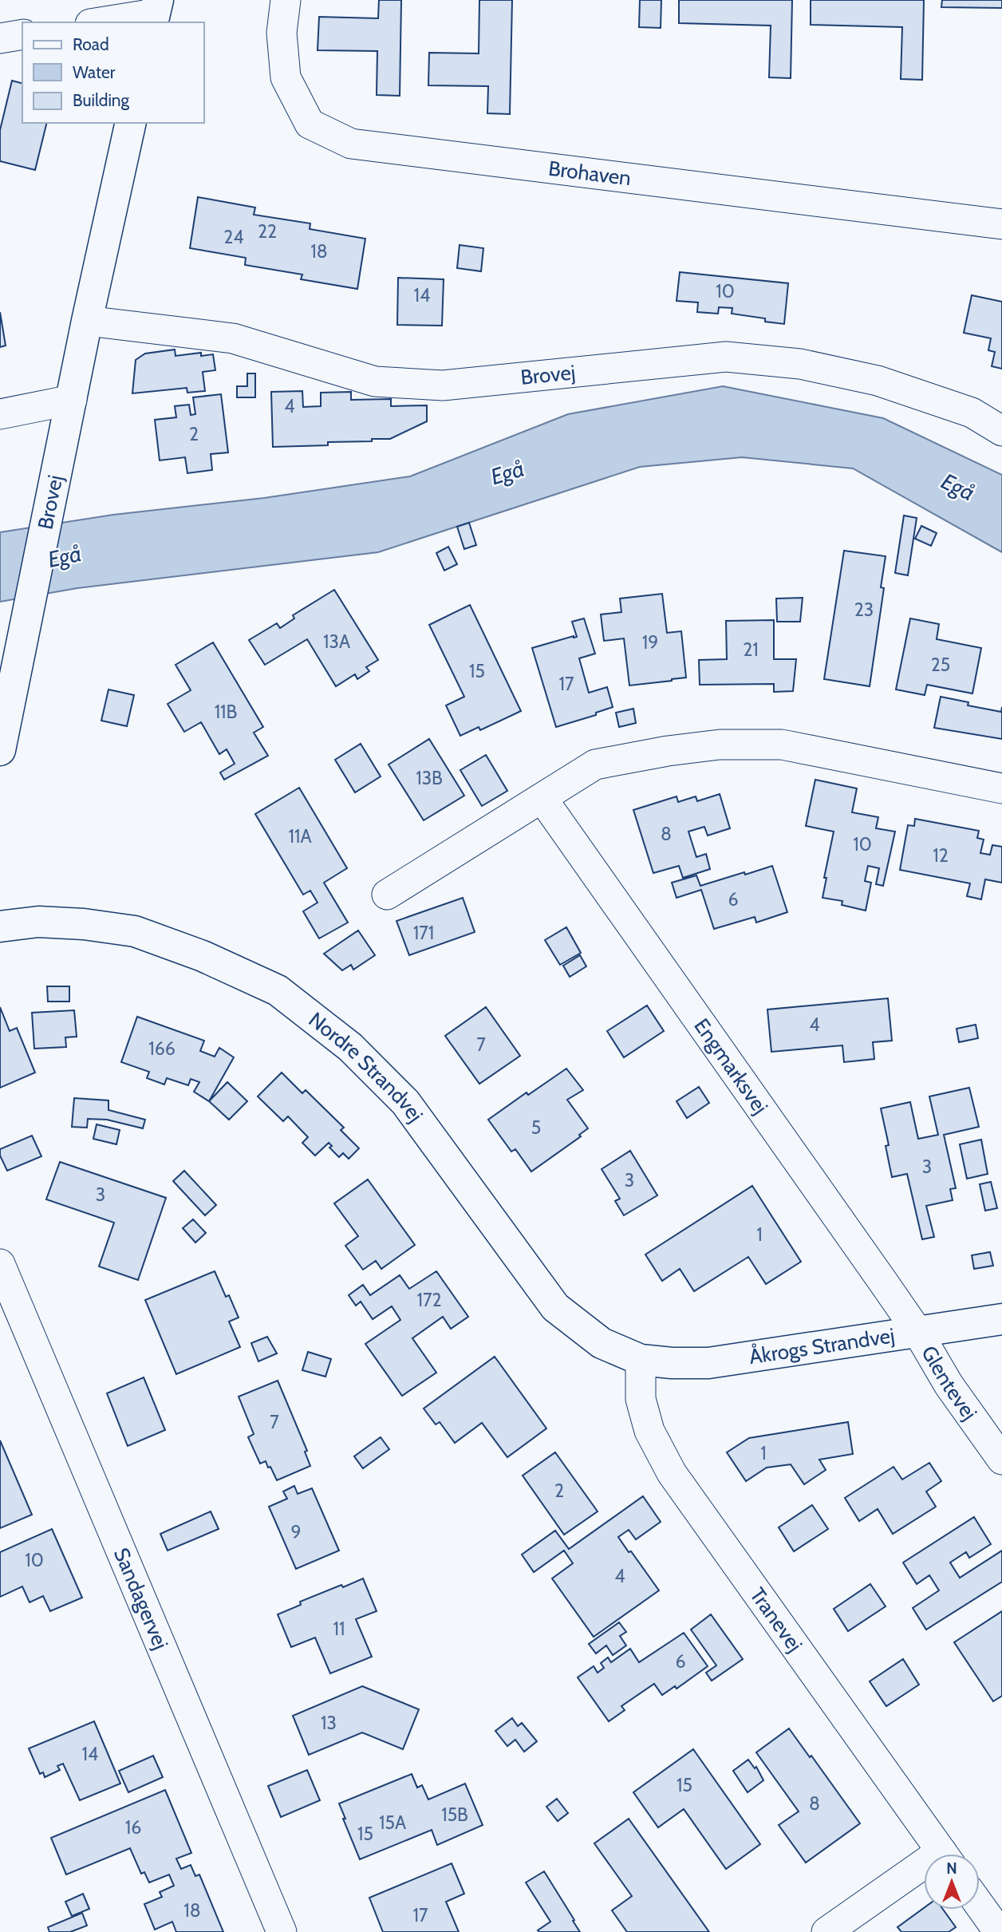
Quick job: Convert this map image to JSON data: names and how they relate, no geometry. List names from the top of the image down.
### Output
{
  "streets": {
    "street": [
      "Brohaven",
      "Brovej",
      "Engmarksvej",
      "Nordre Strandvej",
      "Åkrogs Strandvej",
      "Glentevej",
      "Sandagervej",
      "Tranevej"
    ]
  },
  "crossings": [
    ["Engmarksvej", "Åkrogs Strandvej"],
    ["Engmarksvej", "Glentevej"],
    ["Nordre Strandvej", "Åkrogs Strandvej"],
    ["Nordre Strandvej", "Tranevej"],
    ["Åkrogs Strandvej", "Glentevej"],
    ["Åkrogs Strandvej", "Tranevej"]
  ],
  "water": ["Egå"],
  "house_numbers": [
    "22",
    "24",
    "18",
    "10",
    "14",
    "4",
    "2",
    "23",
    "13A",
    "19",
    "21",
    "25",
    "15",
    "17",
    "11B",
    "13B",
    "8",
    "11A",
    "10",
    "12",
    "6",
    "171",
    "4",
    "7",
    "166",
    "5",
    "3",
    "3",
    "3",
    "1",
    "172",
    "7",
    "1",
    "2",
    "9",
    "10",
    "4",
    "11",
    "6",
    "13",
    "14",
    "15",
    "8",
    "15B",
    "15A",
    "16",
    "15",
    "18",
    "17"
  ],
  "legend": ["Road", "Water", "Building"],
  "north": "top"
}
